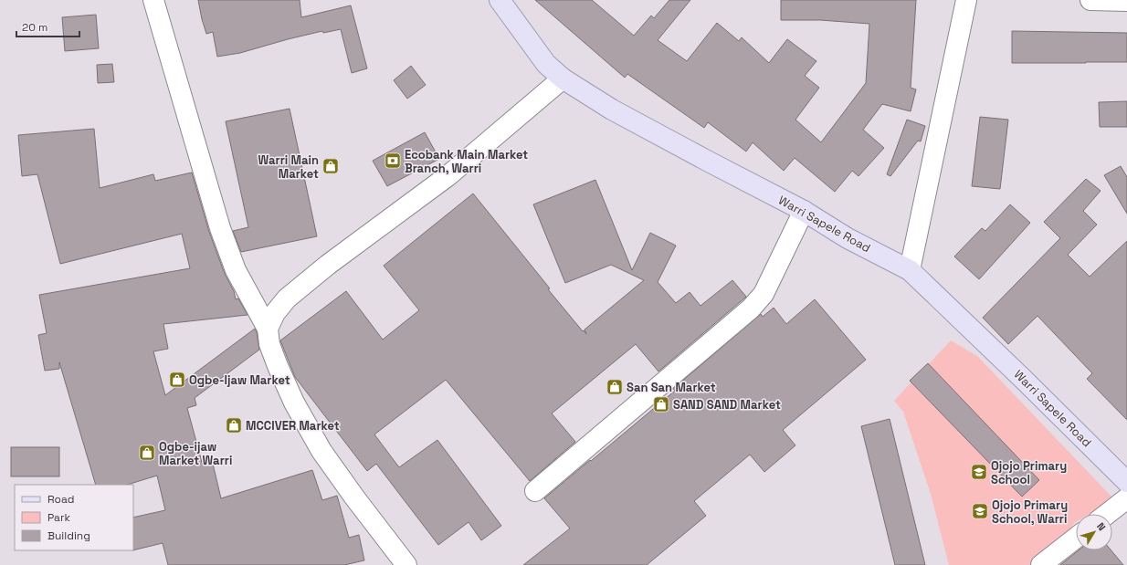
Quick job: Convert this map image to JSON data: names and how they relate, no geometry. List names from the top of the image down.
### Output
{
  "streets": {
    "main road": ["Warri Sapele Road"]
  },
  "places": {
    "bank": ["Ecobank Main Market Branch, Warri"],
    "shop": [
      "Warri Main Market",
      "Ogbe-Ijaw Market",
      "San San Market",
      "SAND SAND Market",
      "MCCIVER Market",
      "Ogbe-ijaw Market Warri"
    ],
    "school or university": ["Ojojo Primary School", "Ojojo Primary School, Warri"]
  },
  "legend": ["Road", "Park", "Building"],
  "scale_bar": "20 m",
  "north": "top right"
}
